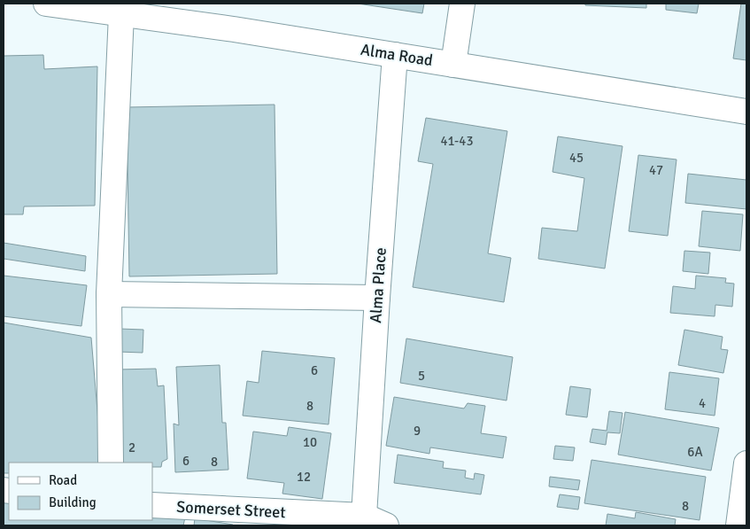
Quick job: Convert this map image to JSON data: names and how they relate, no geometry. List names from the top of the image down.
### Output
{
  "streets": {
    "street": ["Alma Road", "Alma Place", "Somerset Street"]
  },
  "crossings": [
    ["Alma Road", "Alma Place"],
    ["Alma Place", "Somerset Street"]
  ],
  "house_numbers": [
    "41-43",
    "45",
    "47",
    "6",
    "5",
    "4",
    "8",
    "9",
    "10",
    "2",
    "6A",
    "6",
    "8",
    "12",
    "8"
  ],
  "legend": ["Road", "Building"]
}
